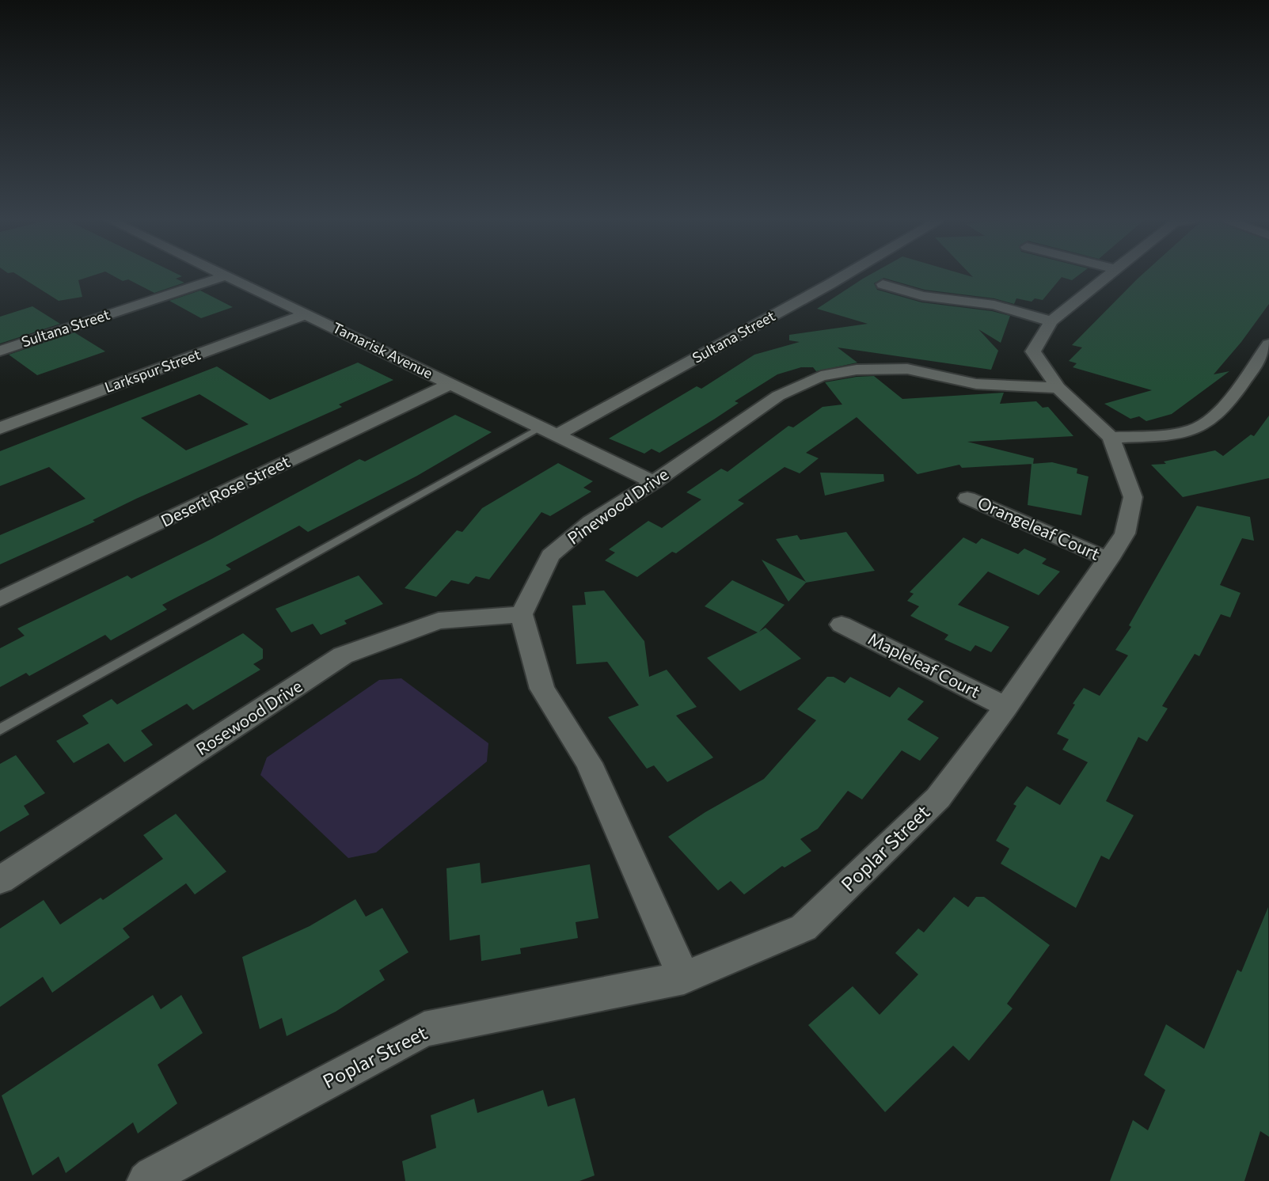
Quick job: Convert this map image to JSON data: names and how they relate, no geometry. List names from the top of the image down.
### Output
{
  "streets": {
    "street": [
      "Sultana Street",
      "Tamarisk Avenue",
      "Larkspur Street",
      "Desert Rose Street",
      "Pinewood Drive",
      "Orangeleaf Court",
      "Mapleleaf Court",
      "Rosewood Drive",
      "Poplar Street"
    ]
  },
  "crossings": [
    ["Sultana Street", "Tamarisk Avenue"],
    ["Tamarisk Avenue", "Larkspur Street"],
    ["Tamarisk Avenue", "Desert Rose Street"],
    ["Tamarisk Avenue", "Pinewood Drive"],
    ["Pinewood Drive", "Rosewood Drive"],
    ["Pinewood Drive", "Poplar Street"],
    ["Orangeleaf Court", "Poplar Street"],
    ["Mapleleaf Court", "Poplar Street"]
  ]
}
